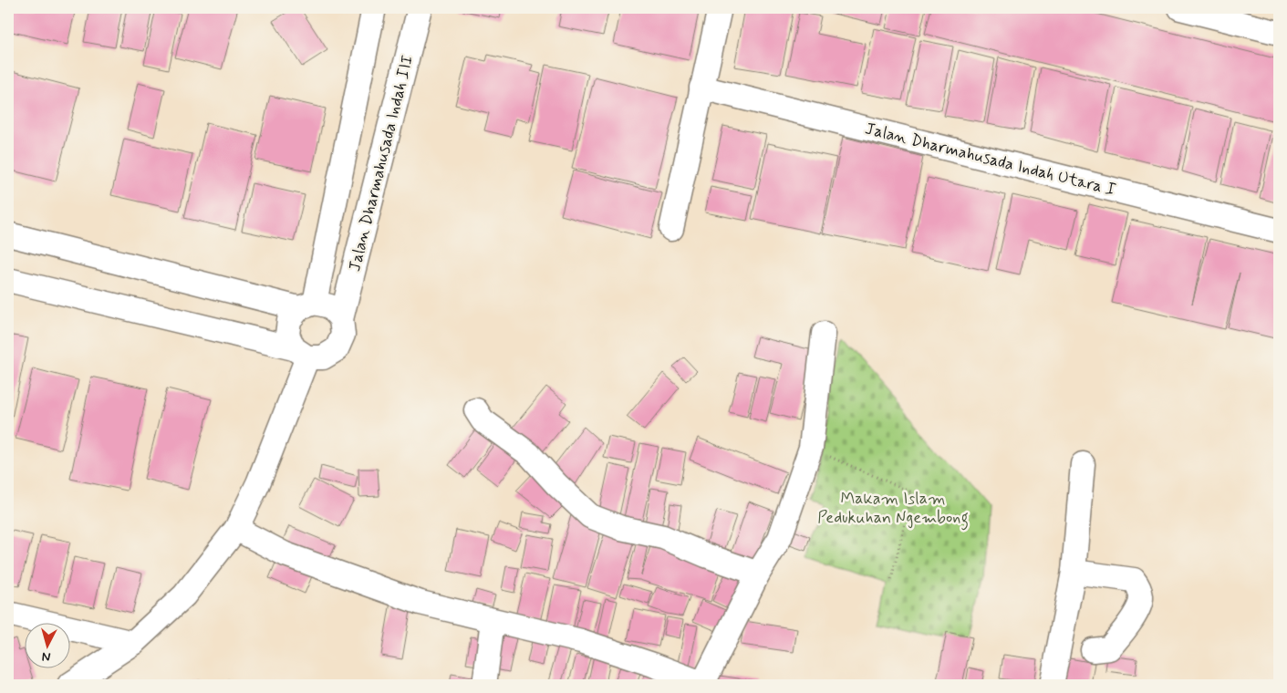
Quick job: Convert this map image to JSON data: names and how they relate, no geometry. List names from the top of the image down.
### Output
{
  "streets": {
    "street": ["Jalan Dharmahusada Indah Utara I", "Jalan Dharmahusada Indah III"]
  },
  "parks": ["Makam Islam Pedukuhan Ngembong"],
  "north": "bottom"
}
